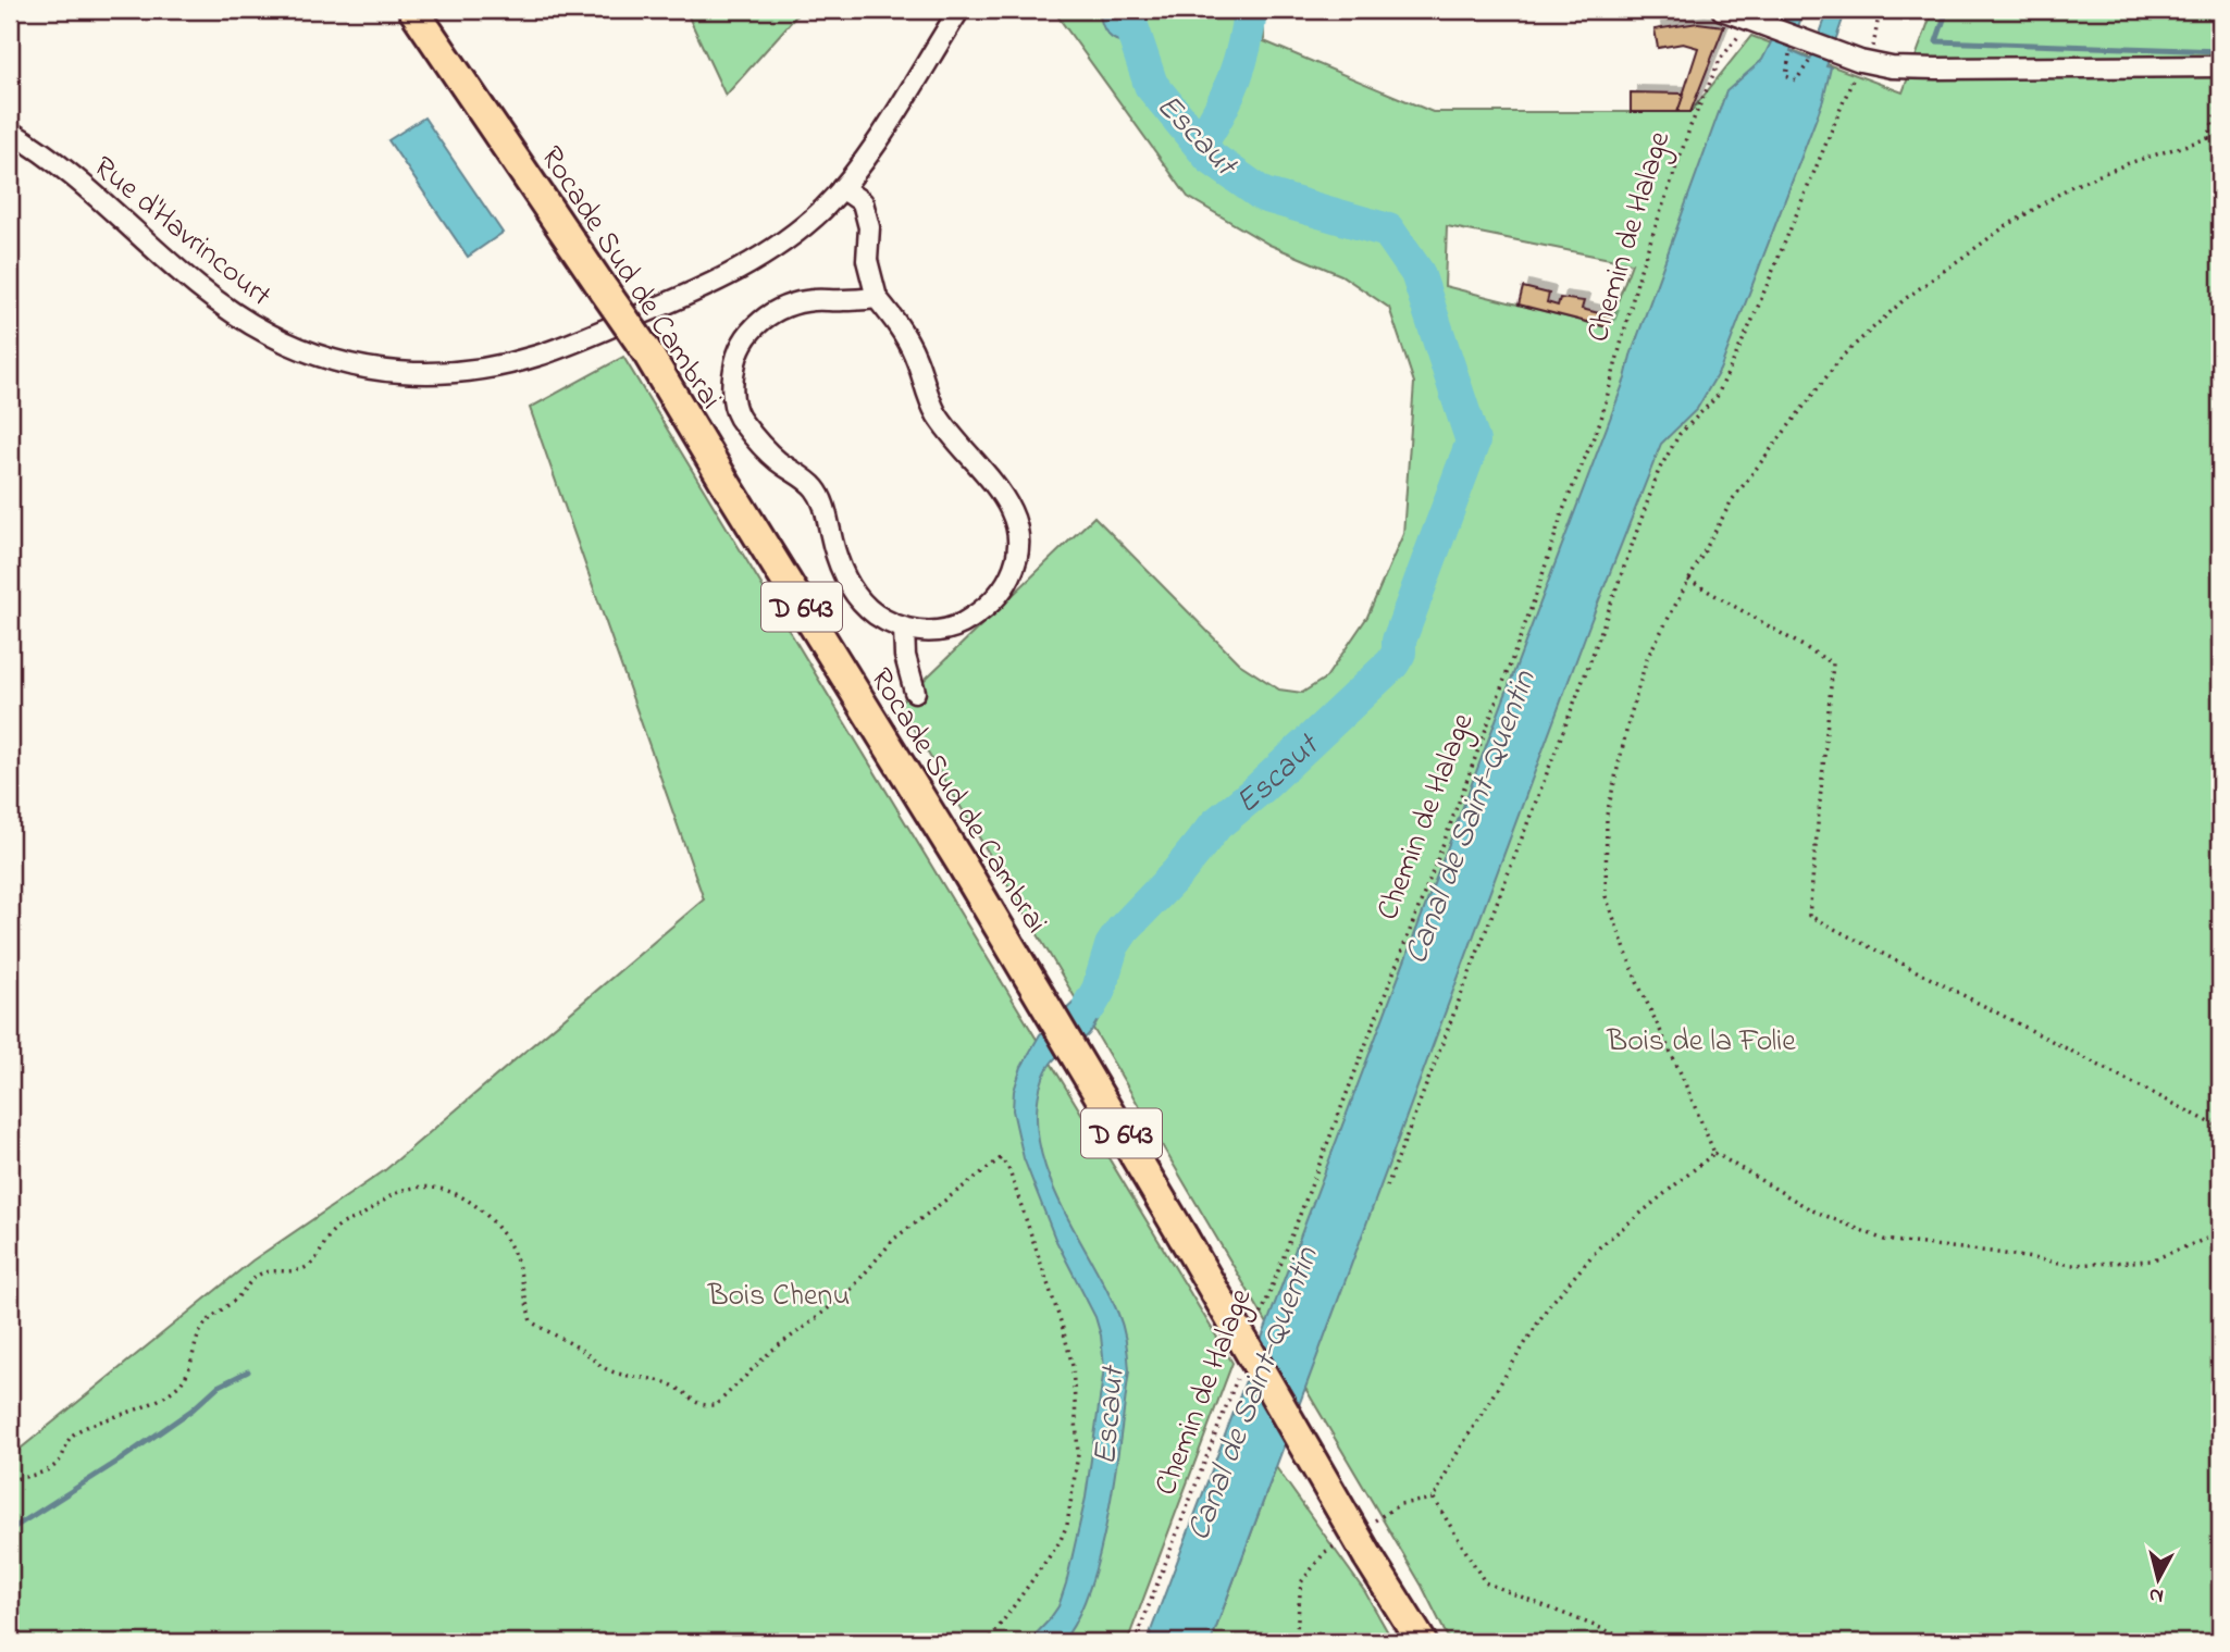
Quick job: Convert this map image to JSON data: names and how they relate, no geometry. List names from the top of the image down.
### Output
{
  "streets": {
    "highway": ["Rocade Sud de Cambrai", "D 643"],
    "street": ["Rue d'Havrincourt"],
    "path": ["Chemin de Halage"]
  },
  "water": ["Escaut", "Canal de Saint-Quentin"],
  "parks": ["Bois de la Folie", "Bois Chenu"],
  "north": "bottom"
}
